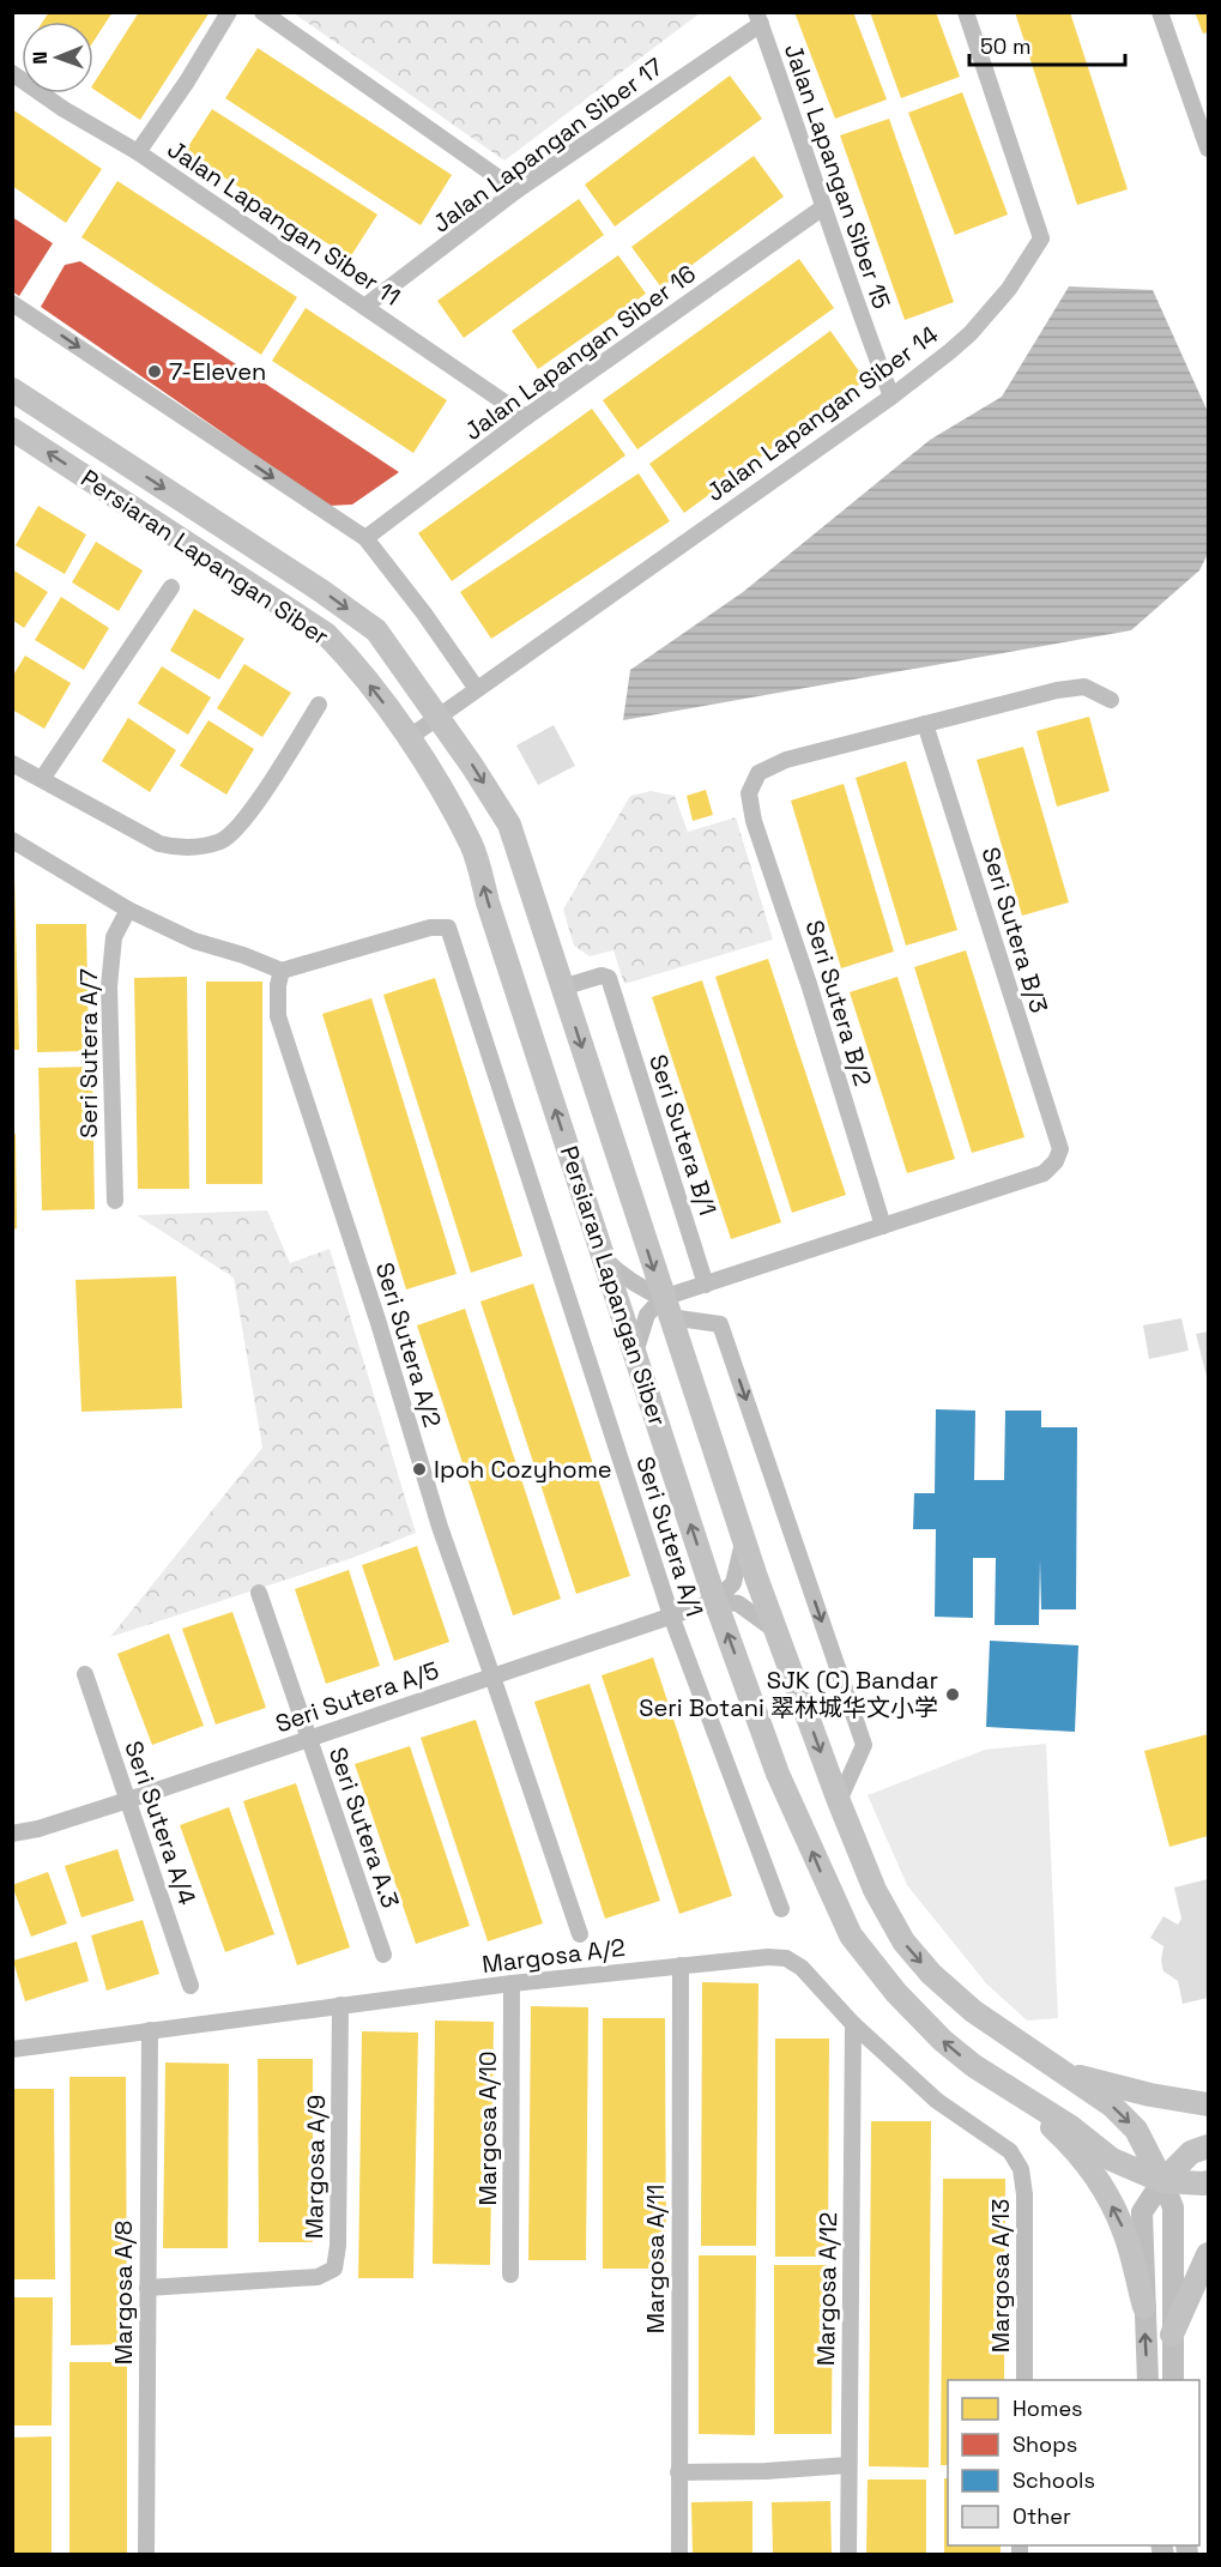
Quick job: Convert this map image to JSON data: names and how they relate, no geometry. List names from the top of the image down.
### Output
{
  "streets": {
    "main road": ["Persiaran Lapangan Siber"],
    "street": [
      "Jalan Lapangan Siber 17",
      "Jalan Lapangan Siber 15",
      "Jalan Lapangan Siber 11",
      "Jalan Lapangan Siber 16",
      "Jalan Lapangan Siber 14",
      "Seri Sutera B/3",
      "Seri Sutera B/2",
      "Seri Sutera A/7",
      "Seri Sutera B/1",
      "Seri Sutera A/2",
      "Seri Sutera A/1",
      "Seri Sutera A/5",
      "Seri Sutera A/4",
      "Seri Sutera A.3",
      "Margosa A/2",
      "Margosa A/10",
      "Margosa A/9",
      "Margosa A/11",
      "Margosa A/13",
      "Margosa A/12",
      "Margosa A/8"
    ]
  },
  "crossings": [
    ["Jalan Lapangan Siber 17", "Jalan Lapangan Siber 15"],
    ["Jalan Lapangan Siber 17", "Jalan Lapangan Siber 11"],
    ["Jalan Lapangan Siber 15", "Jalan Lapangan Siber 16"],
    ["Jalan Lapangan Siber 15", "Jalan Lapangan Siber 14"],
    ["Jalan Lapangan Siber 11", "Jalan Lapangan Siber 16"],
    ["Jalan Lapangan Siber 14", "Persiaran Lapangan Siber"],
    ["Persiaran Lapangan Siber", "Seri Sutera B/1"],
    ["Persiaran Lapangan Siber", "Seri Sutera A/5"],
    ["Seri Sutera B/3", "Seri Sutera B/2"],
    ["Seri Sutera A/2", "Seri Sutera A/1"],
    ["Seri Sutera A/2", "Seri Sutera A/5"],
    ["Seri Sutera A/1", "Seri Sutera A/5"],
    ["Seri Sutera A/5", "Seri Sutera A/4"],
    ["Seri Sutera A/5", "Seri Sutera A.3"],
    ["Margosa A/2", "Margosa A/10"],
    ["Margosa A/2", "Margosa A/9"],
    ["Margosa A/2", "Margosa A/11"],
    ["Margosa A/2", "Margosa A/13"],
    ["Margosa A/2", "Margosa A/12"],
    ["Margosa A/2", "Margosa A/8"],
    ["Margosa A/9", "Margosa A/8"]
  ],
  "places": ["7-Eleven", "Ipoh Cozyhome", "SJK (C) Bandar Seri Botani 翠林城华文小学"],
  "legend": [
    "Homes",
    "Shops",
    "Schools",
    "Other"
  ],
  "scale_bar": "50 m",
  "north": "left"
}
